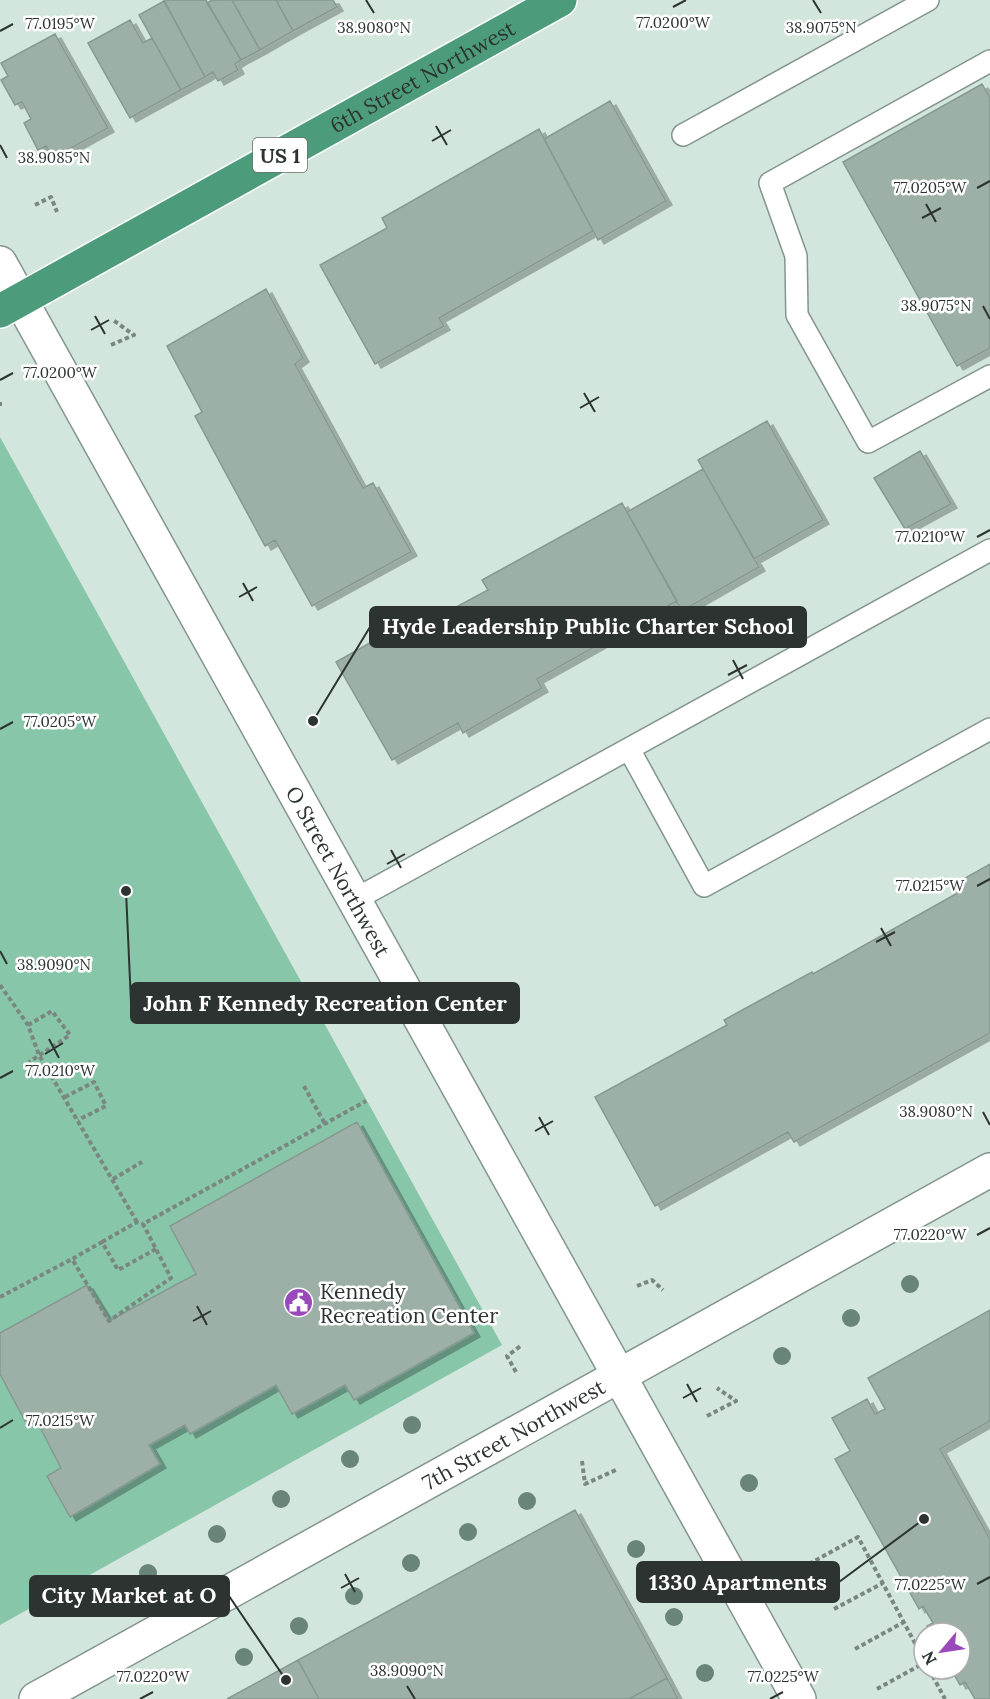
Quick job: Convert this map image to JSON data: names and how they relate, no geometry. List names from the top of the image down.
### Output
{
  "streets": {
    "highway": ["6th Street Northwest", "US 1"],
    "street": ["O Street Northwest", "7th Street Northwest"]
  },
  "crossings": [
    ["6th Street Northwest", "O Street Northwest"],
    ["O Street Northwest", "7th Street Northwest"]
  ],
  "places": {
    "other": [
      "Hyde Leadership Public Charter School",
      "John F Kennedy Recreation Center",
      "1330 Apartments",
      "City Market at O"
    ],
    "public building": ["Kennedy Recreation Center"]
  },
  "north": "bottom left",
  "coordinates": [
    "77.0200°W",
    "77.0195°W",
    "38.9080°N",
    "38.9075°N",
    "38.9085°N",
    "77.0205°W",
    "77.0210°W",
    "77.0215°W",
    "38.9090°N",
    "77.0220°W",
    "77.0225°W"
  ]
}
